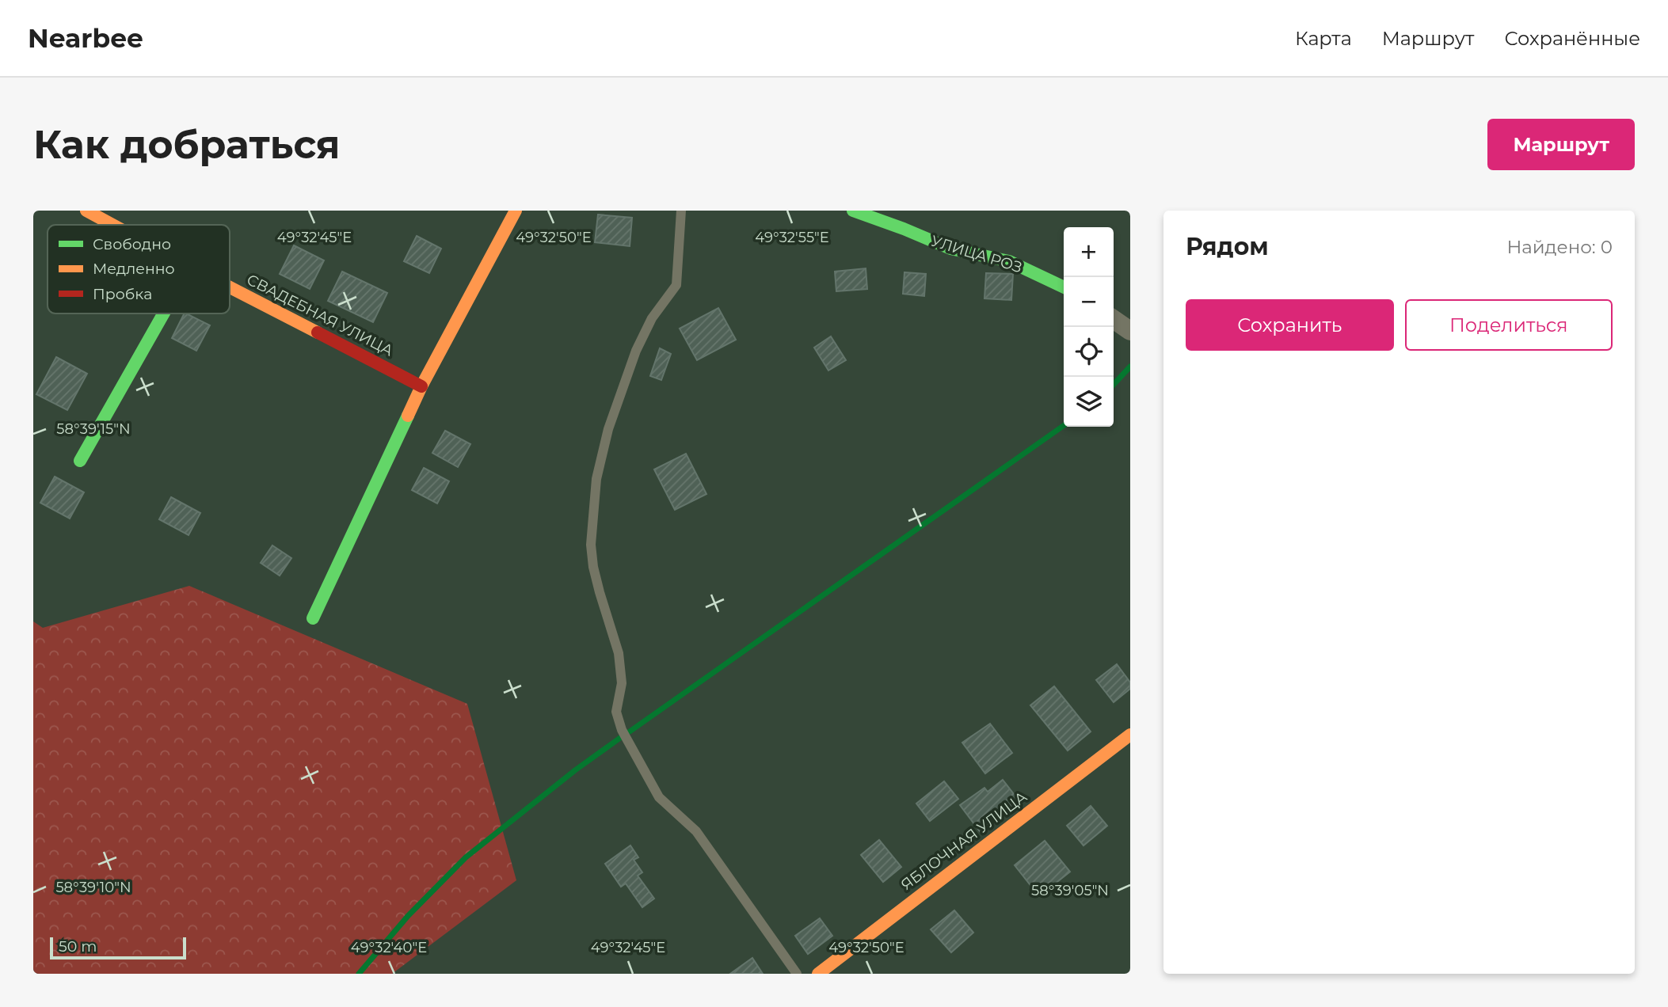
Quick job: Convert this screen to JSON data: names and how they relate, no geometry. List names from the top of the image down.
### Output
{
  "streets": {
    "street": ["УЛИЦА РОЗ", "СВАДЕБНАЯ УЛИЦА", "ЯБЛОЧНАЯ УЛИЦА"]
  },
  "legend": ["Свободно", "Медленно", "Пробка"],
  "scale_bar": "50 m",
  "page": {
    "header": "Nearbee",
    "nav": ["Карта", "Маршрут", "Сохранённые"],
    "buttons": [
      "Маршрут",
      ["Сохранить", "Поделиться"]
    ],
    "title": "Как добраться",
    "heading": ["Рядом", "Найдено: 0"],
    "map_buttons": ["+", "−"],
    "scale": "50 m"
  },
  "coordinates": [
    "49°32'45\"E",
    "49°32'50\"E",
    "49°32'55\"E",
    "58°39'15\"N",
    "58°39'10\"N",
    "58°39'05\"N",
    "49°32'40\"E"
  ]
}
